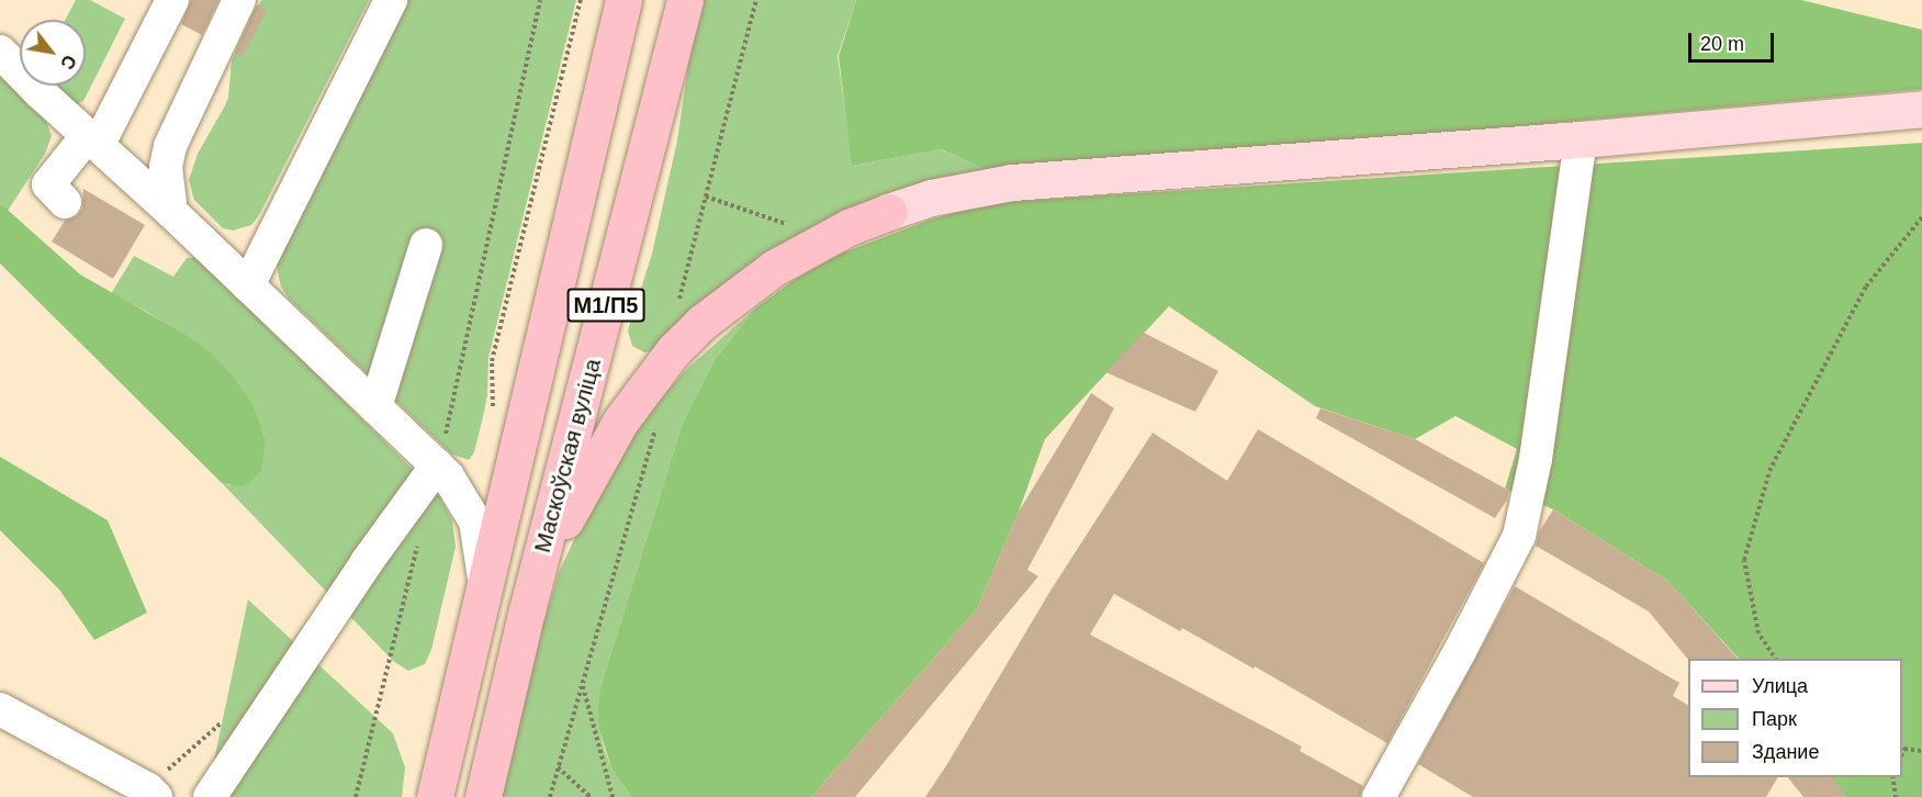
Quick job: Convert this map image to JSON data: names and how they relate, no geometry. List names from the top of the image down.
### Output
{
  "streets": {
    "highway": ["М1/П5", "Маскоўская вуліца"]
  },
  "legend": ["Улица", "Парк", "Здание"],
  "scale_bar": "20 m",
  "north": "bottom right"
}
